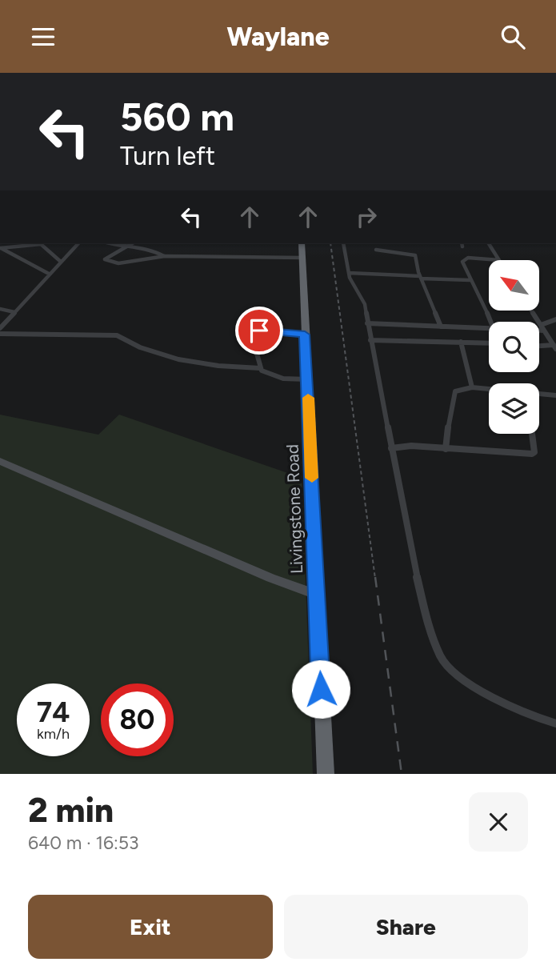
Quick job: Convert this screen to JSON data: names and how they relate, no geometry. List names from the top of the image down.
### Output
{
  "streets": {
    "highway": ["Livingstone Road"]
  },
  "north": "top left",
  "page": {
    "header": "Waylane",
    "turn": ["560 m", "Turn left"],
    "speed": "74 km/h",
    "limit": "80",
    "heading": ["2 min", "640 m · 16:53"],
    "buttons": ["Exit", "Share"]
  }
}
